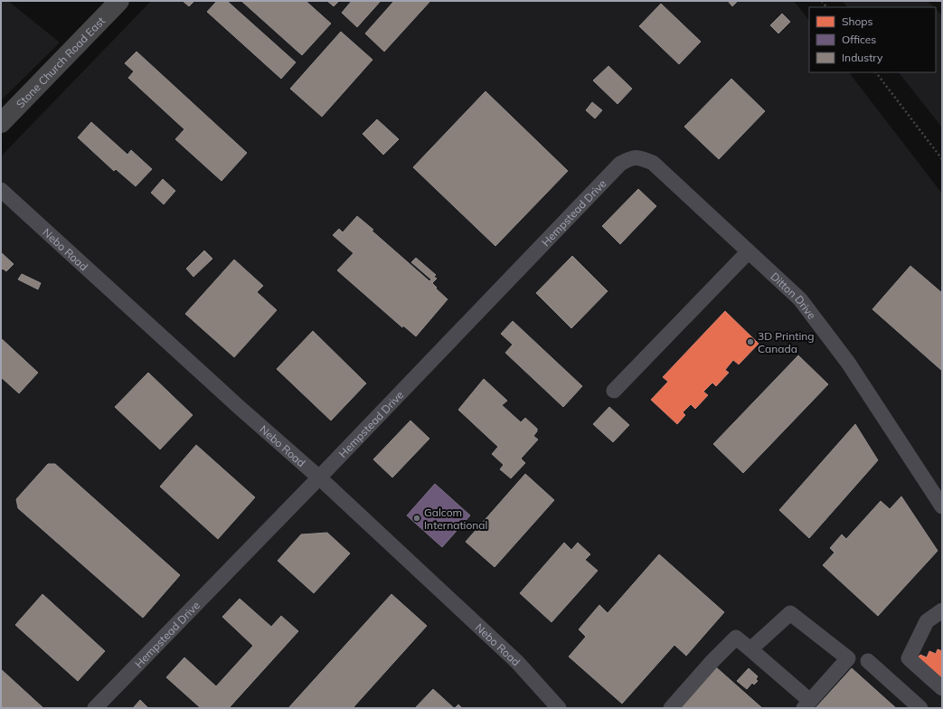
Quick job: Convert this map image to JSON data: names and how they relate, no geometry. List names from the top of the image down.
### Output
{
  "streets": {
    "main road": ["Stone Church Road East"],
    "street": ["Hempstead Drive", "Nebo Road", "Ditton Drive"]
  },
  "crossings": [
    ["Hempstead Drive", "Nebo Road"],
    ["Hempstead Drive", "Ditton Drive"]
  ],
  "places": ["3D Printing Canada", "Galcom International"],
  "legend": ["Shops", "Offices", "Industry"]
}
